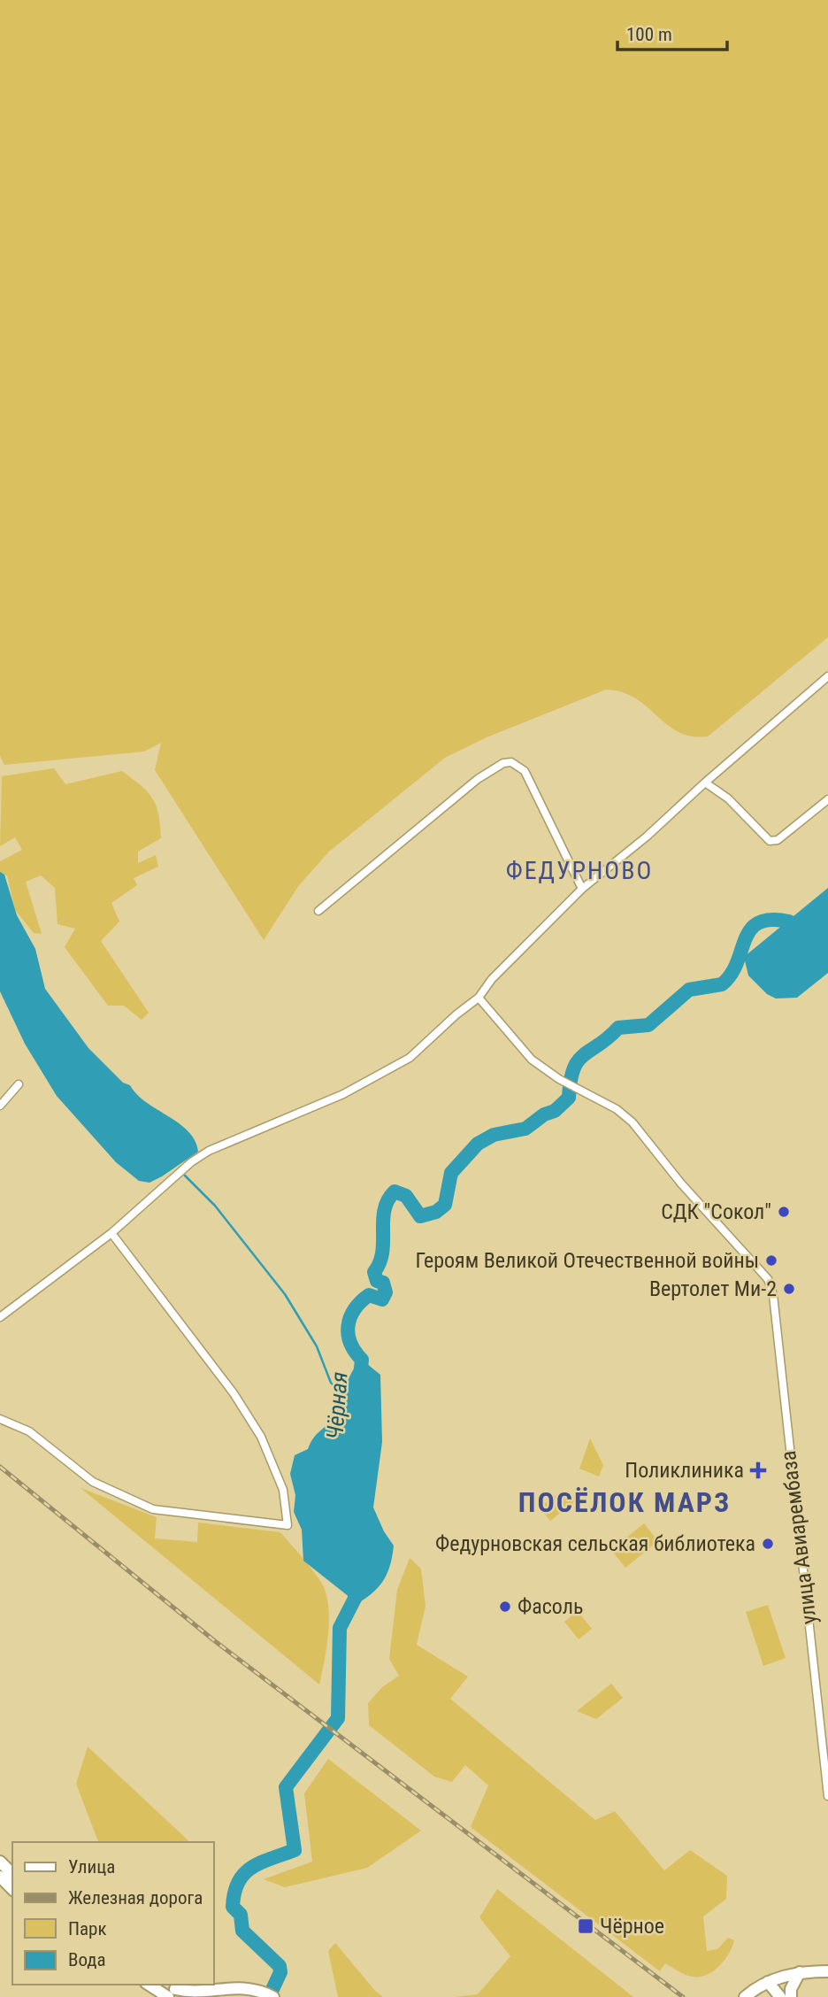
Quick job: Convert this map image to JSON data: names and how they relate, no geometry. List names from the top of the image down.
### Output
{
  "streets": {
    "street": ["улица Авиарембаза"]
  },
  "districts": ["ФЕДУРНОВО", "ПОСЁЛОК МАРЗ"],
  "water": ["Чёрная"],
  "places": {
    "other": [
      "СДК \"Сокол\"",
      "Героям Великой Отечественной войны",
      "Вертолет Ми-2",
      "Федурновская сельская библиотека",
      "Фасоль"
    ],
    "health": ["Поликлиника"],
    "transit": ["Чёрное"]
  },
  "legend": [
    "Улица",
    "Железная дорога",
    "Парк",
    "Вода"
  ],
  "scale_bar": "100 m"
}
